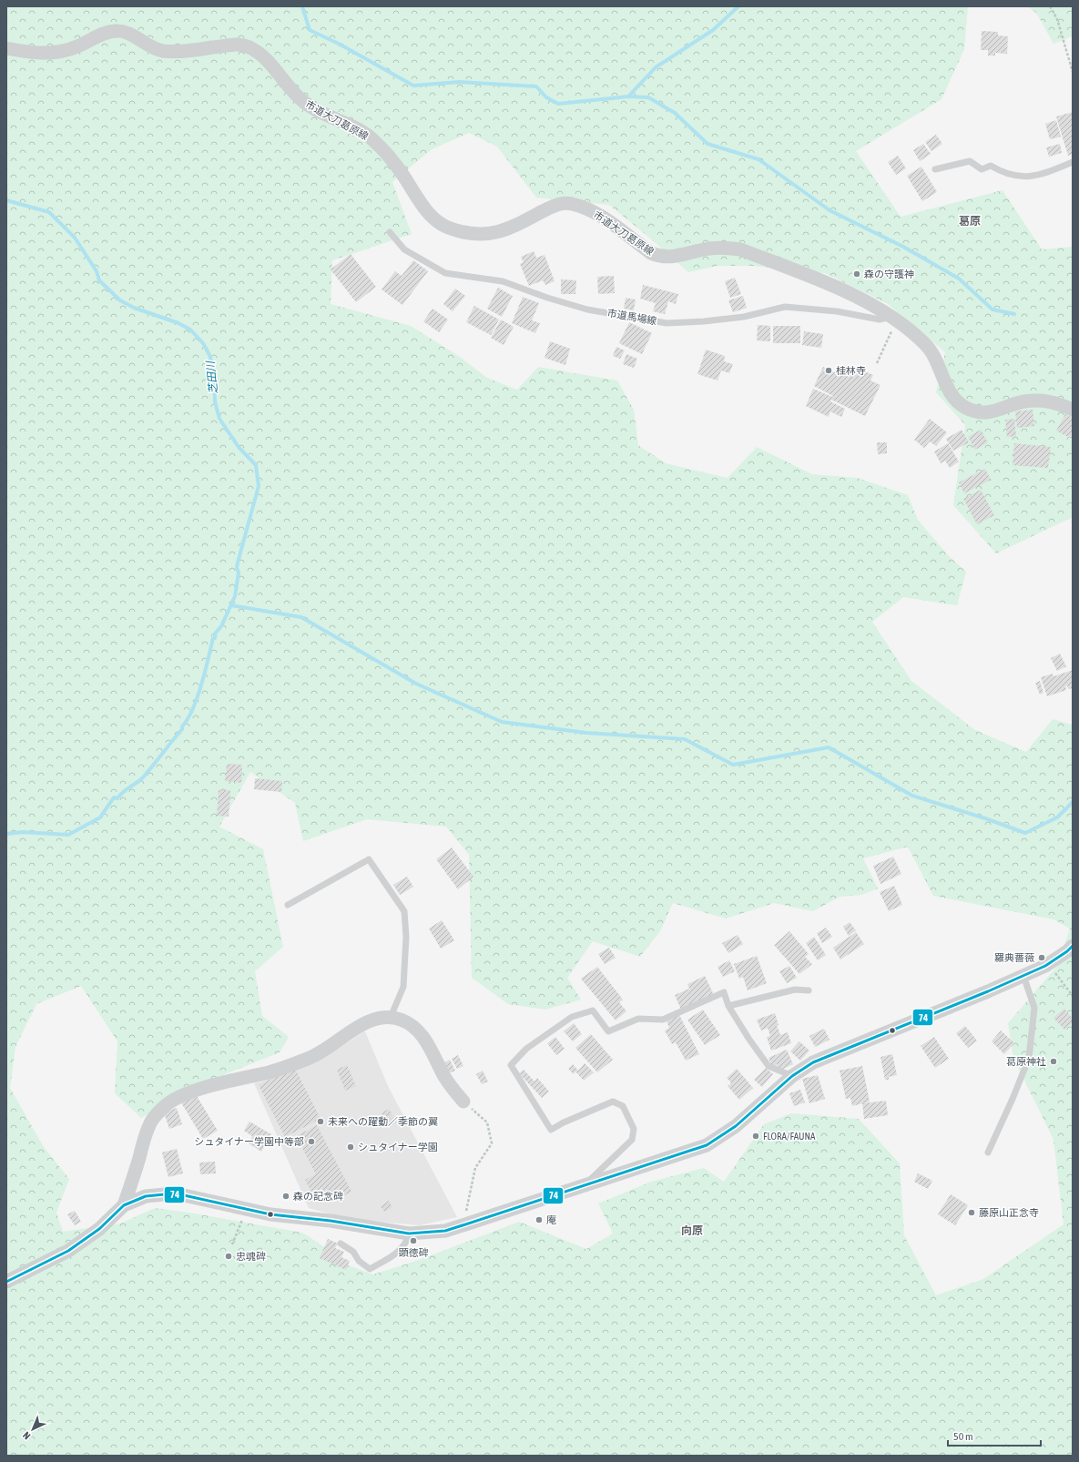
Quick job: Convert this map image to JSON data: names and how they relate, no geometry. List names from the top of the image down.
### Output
{
  "streets": {
    "street": ["市道大刀葛原線"],
    "lane": ["市道馬場線"]
  },
  "crossings": [
    ["市道大刀葛原線", "市道馬場線"]
  ],
  "districts": ["葛原", "向原"],
  "water": ["芝田川"],
  "places": [
    "森の守護神",
    "桂林寺",
    "羅典薔薇",
    "葛原神社",
    "未来への躍動／季節の翼",
    "FLORA/FAUNA",
    "シュタイナー学園中等部",
    "シュタイナー学園",
    "森の記念碑",
    "藤原山正念寺",
    "庵",
    "顕徳碑",
    "忠魂碑"
  ],
  "lines": ["transit line 74"],
  "scale_bar": "50 m",
  "north": "bottom left"
}
